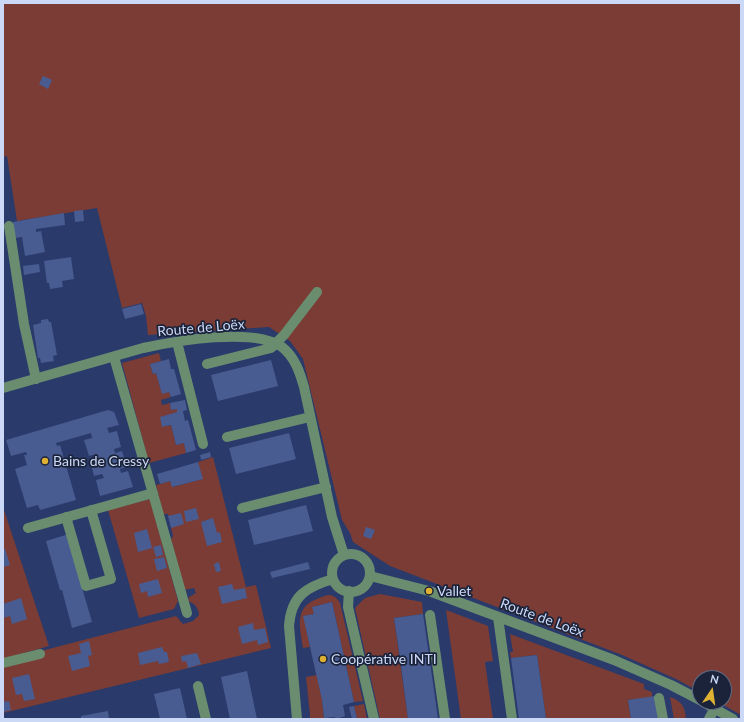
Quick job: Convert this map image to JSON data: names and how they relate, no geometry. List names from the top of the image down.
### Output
{
  "streets": {
    "street": ["Route de Loëx"]
  },
  "places": ["Bains de Cressy", "Vallet", "Coopérative INTI"],
  "north": "top"
}
